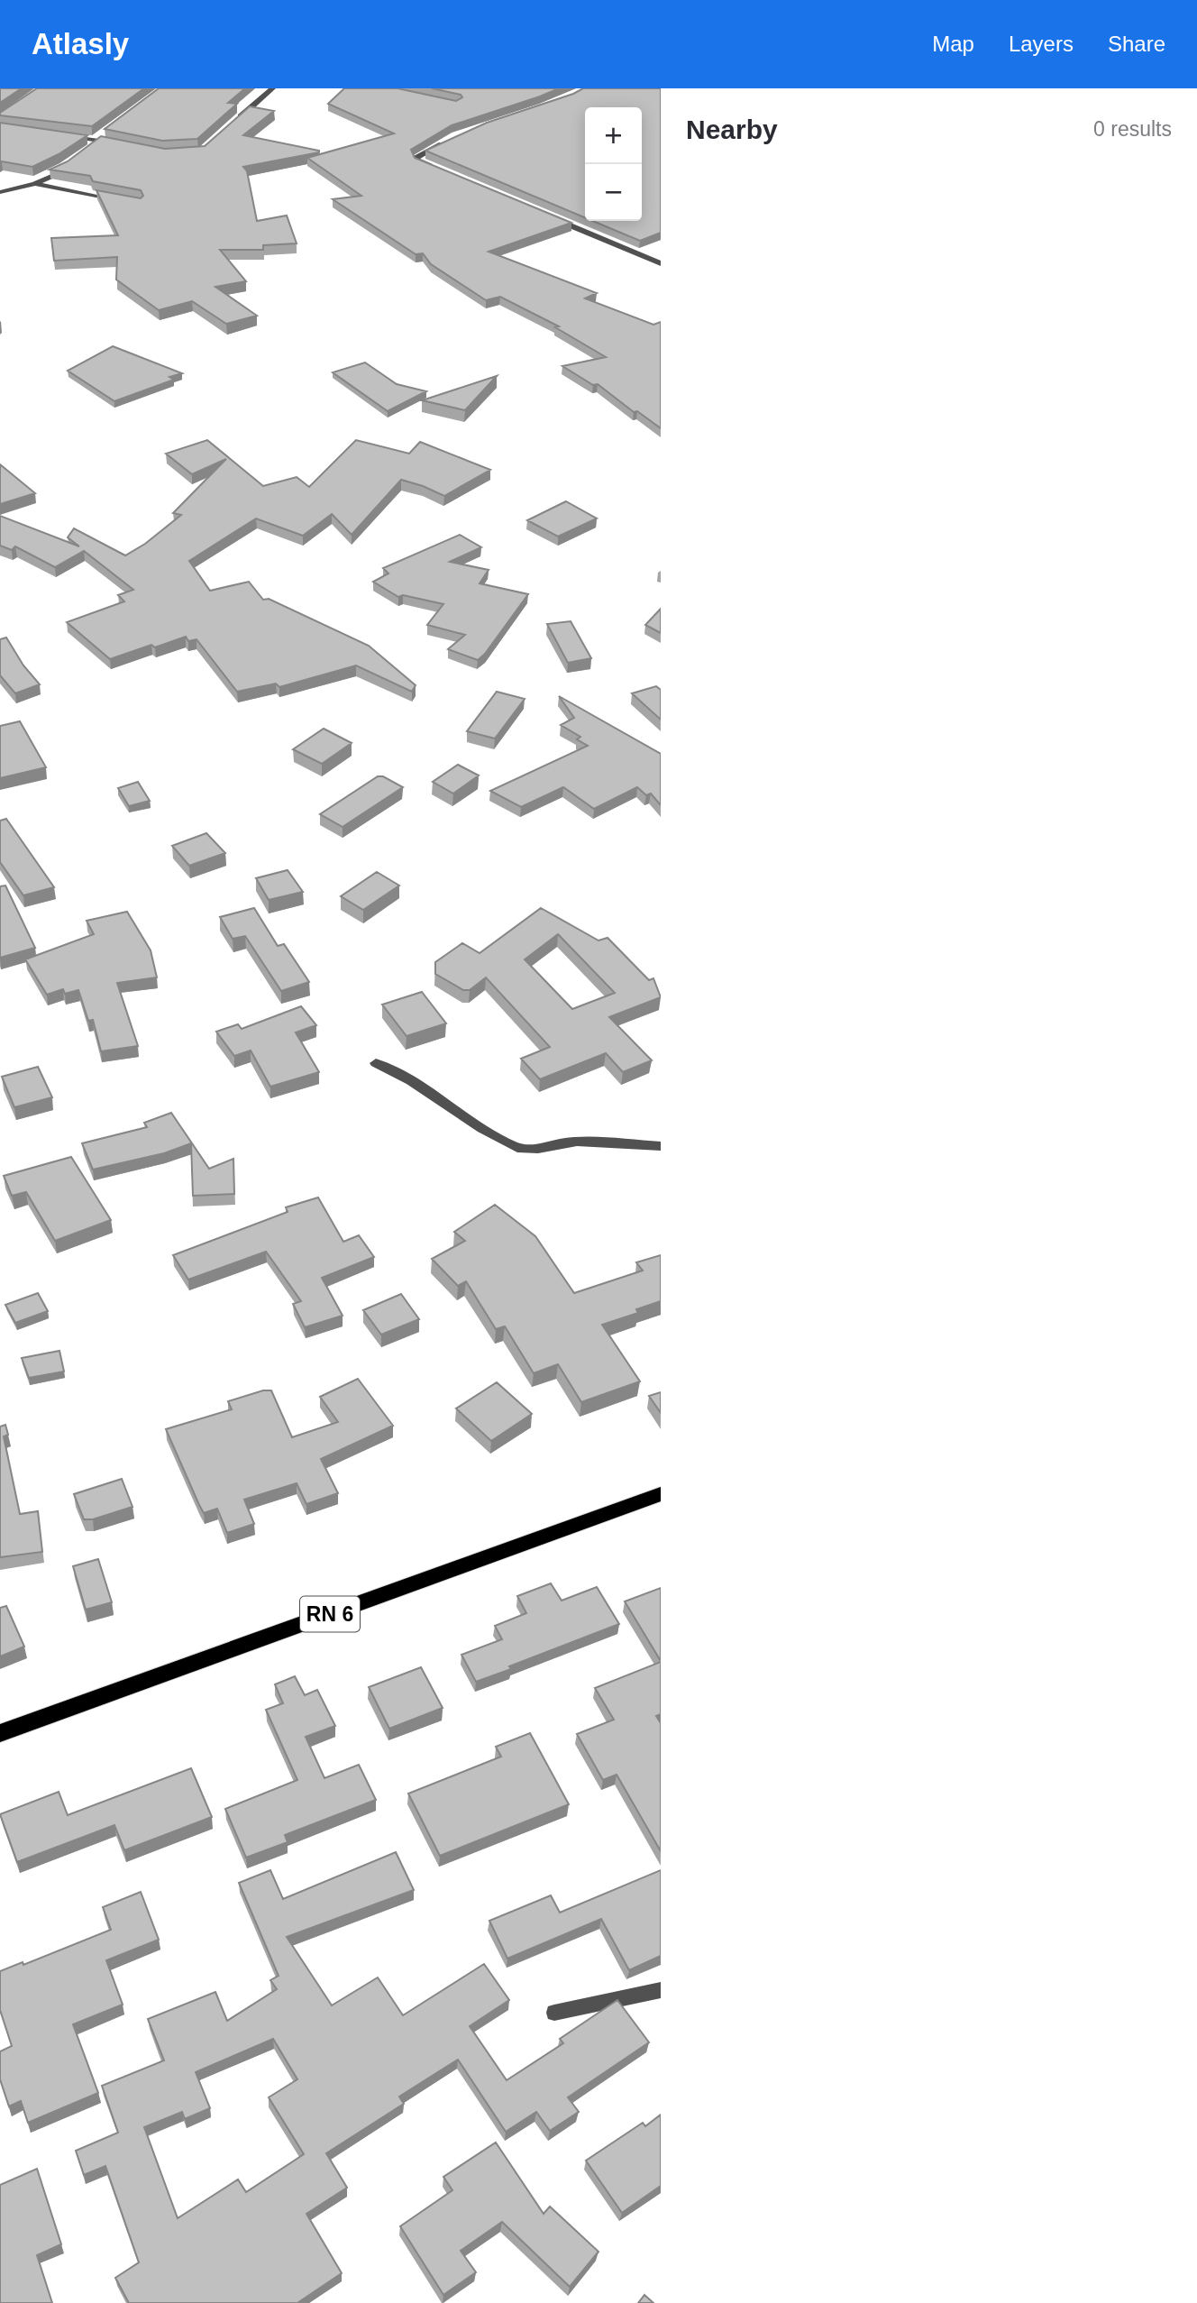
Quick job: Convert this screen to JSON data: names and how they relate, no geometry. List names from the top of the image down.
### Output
{
  "streets": {
    "main road": ["RN 6"]
  },
  "page": {
    "header": "Atlasly",
    "nav": ["Map", "Layers", "Share"],
    "heading": ["Nearby", "0 results"],
    "map_buttons": ["+", "−"]
  }
}
